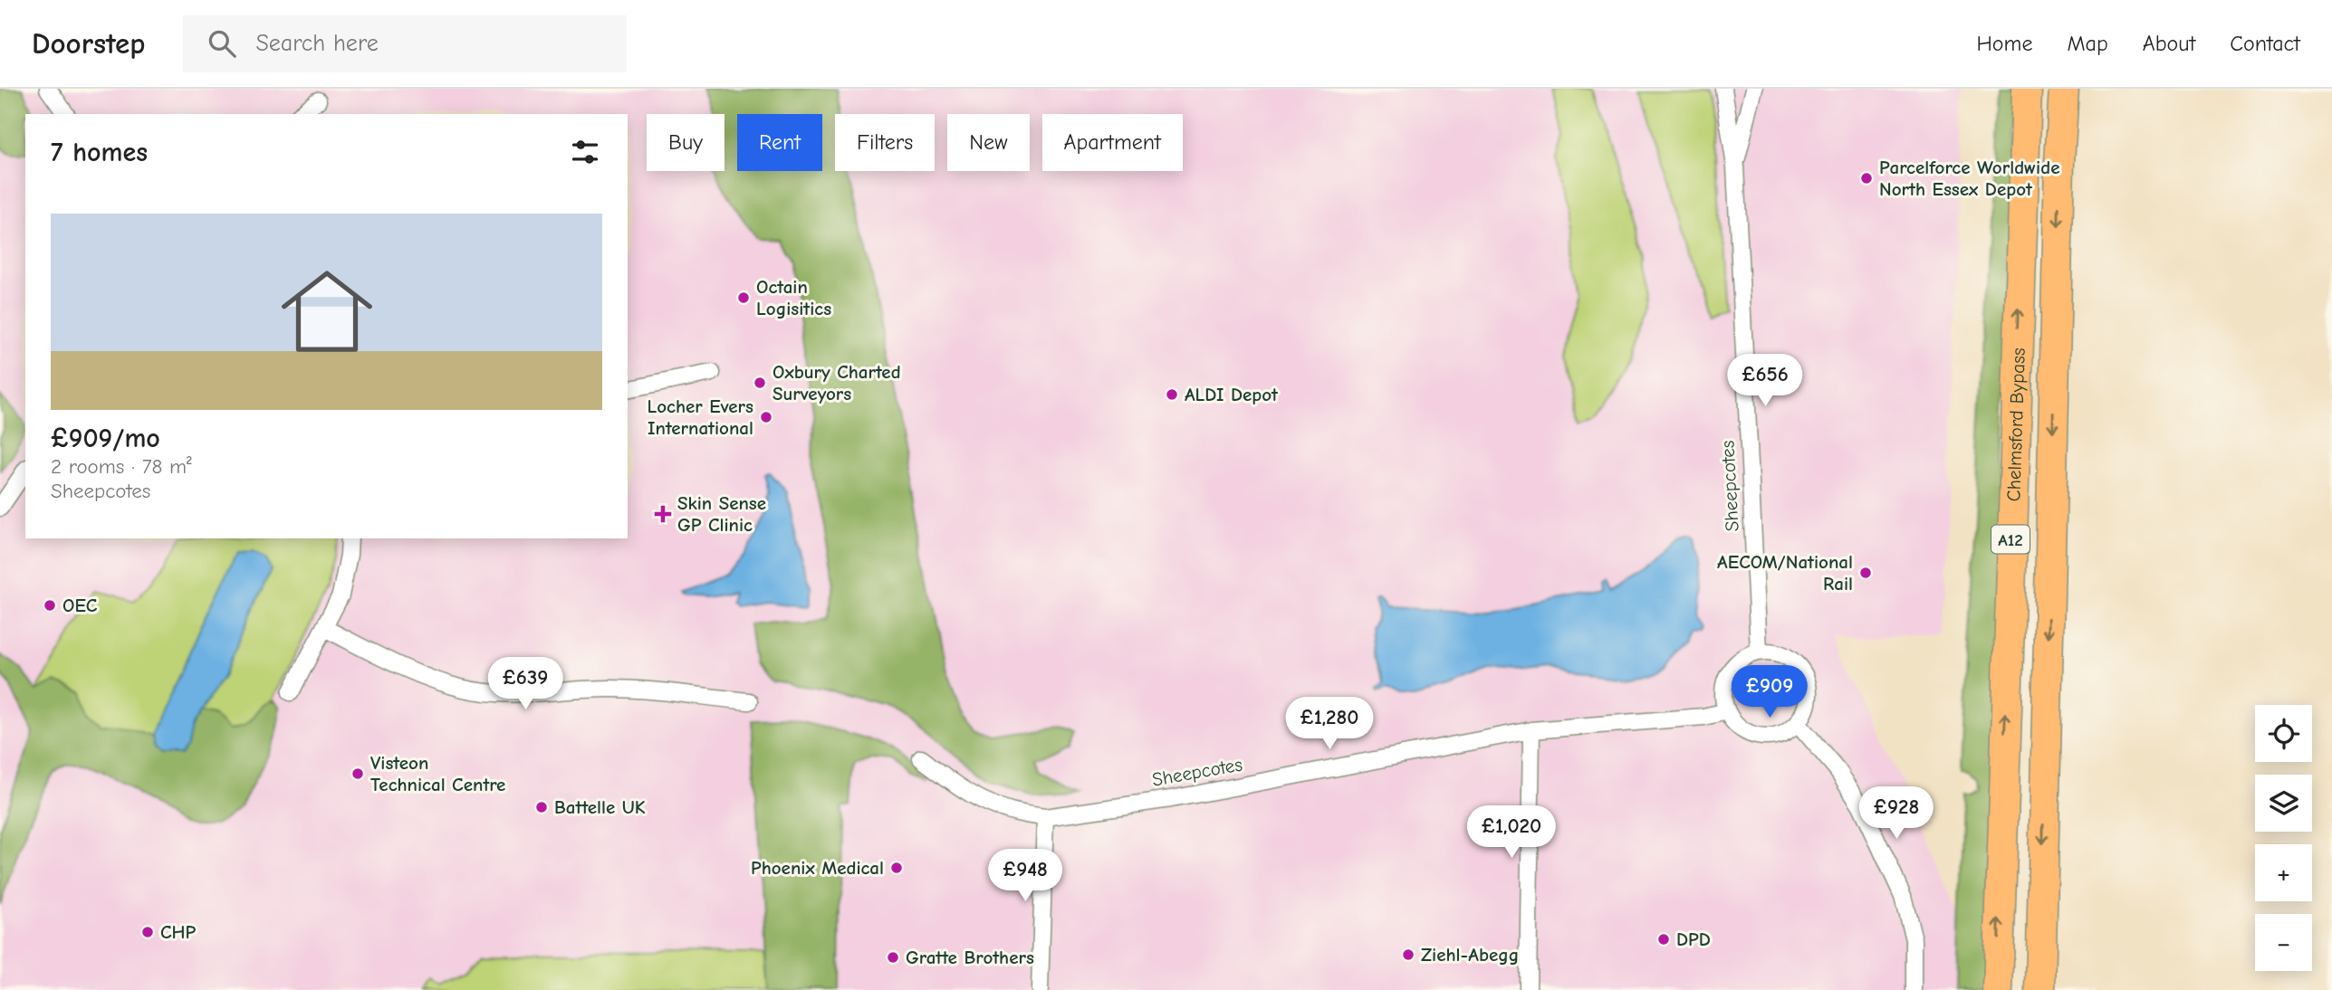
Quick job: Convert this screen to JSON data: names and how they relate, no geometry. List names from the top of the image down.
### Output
{
  "streets": {
    "highway": ["Chelmsford Bypass", "A12"],
    "street": ["Sheepcotes"]
  },
  "places": {
    "other": [
      "Parcelforce Worldwide North Essex Depot",
      "Octain Logisitics",
      "Oxbury Charted Surveyors",
      "ALDI Depot",
      "Locher Evers International",
      "AECOM/National Rail",
      "OEC",
      "Visteon Technical Centre",
      "Battelle UK",
      "Phoenix Medical",
      "CHP",
      "DPD",
      "Ziehl-Abegg",
      "Gratte Brothers"
    ],
    "health": ["Skin Sense GP Clinic"]
  },
  "page": {
    "header": "Doorstep",
    "search": "Search here",
    "nav": [
      "Home",
      "Map",
      "About",
      "Contact"
    ],
    "chip": [
      "Buy",
      "Rent",
      "Filters",
      "New",
      "Apartment"
    ],
    "heading": "7 homes",
    "list": [
      {
        "name": "£909/mo",
        "note": "2 rooms · 78 m² · Sheepcotes"
      }
    ],
    "price": [
      "£656",
      "£639",
      "£909",
      "£1,280",
      "£928",
      "£1,020",
      "£948"
    ],
    "map_buttons": ["+", "−"]
  }
}
